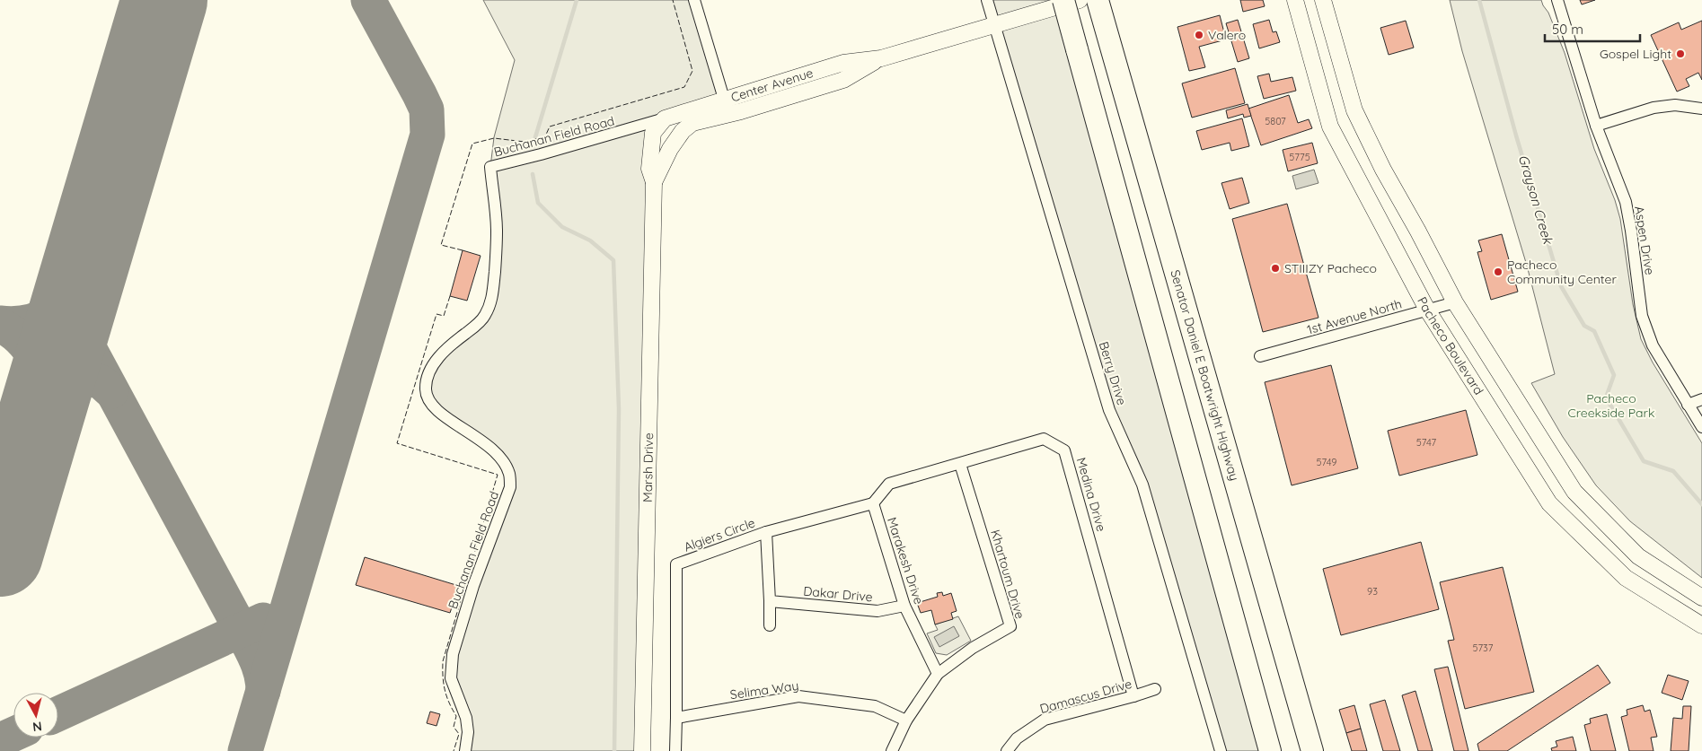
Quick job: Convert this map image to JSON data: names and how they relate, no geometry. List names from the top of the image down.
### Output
{
  "streets": {
    "highway": ["Senator Daniel E Boatwright Highway"],
    "main road": ["Center Avenue", "Pacheco Boulevard", "Marsh Drive"],
    "street": [
      "Buchanan Field Road",
      "Aspen Drive",
      "1st Avenue North",
      "Berry Drive",
      "Medina Drive",
      "Algiers Circle",
      "Marakesh Drive",
      "Khartoum Drive",
      "Dakar Drive",
      "Selima Way",
      "Damascus Drive"
    ]
  },
  "crossings": [
    ["Center Avenue", "Buchanan Field Road"],
    ["Center Avenue", "Berry Drive"],
    ["Center Avenue", "Marsh Drive"],
    ["Buchanan Field Road", "Marsh Drive"],
    ["1st Avenue North", "Pacheco Boulevard"],
    ["Medina Drive", "Algiers Circle"],
    ["Medina Drive", "Marakesh Drive"],
    ["Medina Drive", "Khartoum Drive"],
    ["Medina Drive", "Damascus Drive"],
    ["Algiers Circle", "Marakesh Drive"],
    ["Algiers Circle", "Selima Way"],
    ["Marakesh Drive", "Khartoum Drive"],
    ["Marakesh Drive", "Dakar Drive"],
    ["Khartoum Drive", "Selima Way"]
  ],
  "water": ["Grayson Creek"],
  "parks": ["Pacheco Creekside Park"],
  "places": [
    "Valero",
    "Gospel Light",
    "STIIIZY Pacheco",
    "Pacheco Community Center"
  ],
  "house_numbers": [
    "5807",
    "5775",
    "5747",
    "5749",
    "93",
    "5737"
  ],
  "scale_bar": "50 m",
  "north": "bottom"
}
